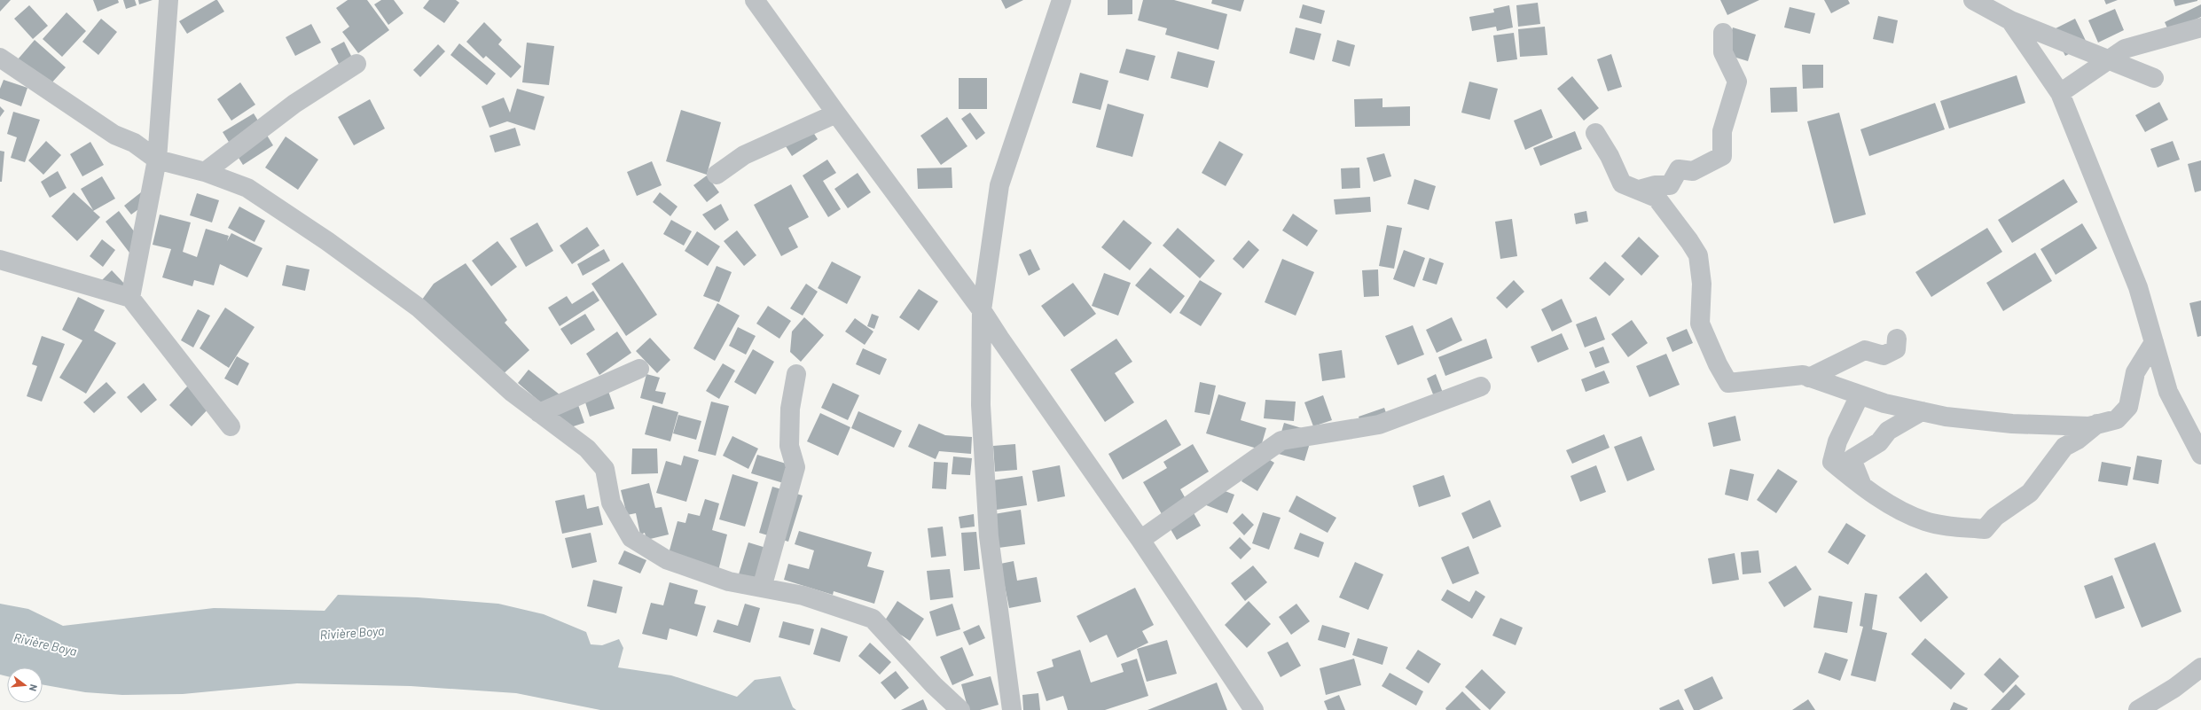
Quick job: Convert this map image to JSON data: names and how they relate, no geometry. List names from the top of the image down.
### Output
{
  "water": ["Rivière Boya"],
  "north": "right"
}
